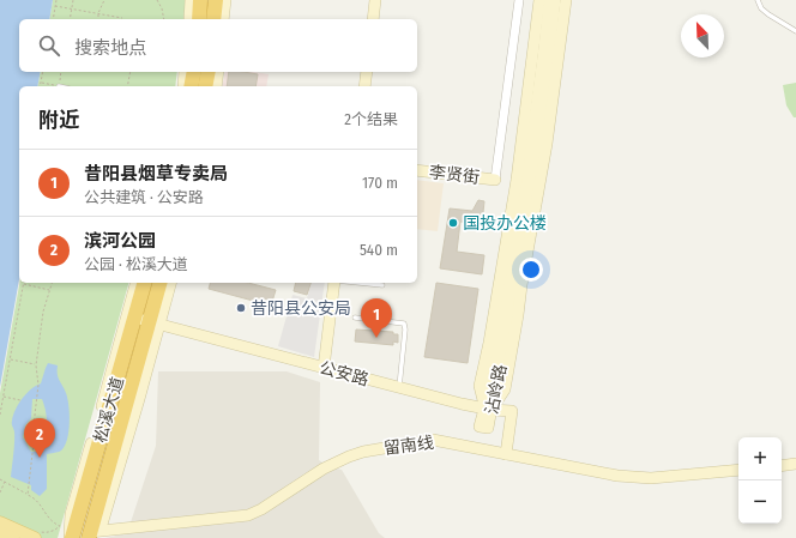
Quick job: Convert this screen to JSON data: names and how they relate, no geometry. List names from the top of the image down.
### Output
{
  "streets": {
    "highway": ["松溪大道"],
    "street": [
      "李贤街",
      "公安路",
      "沾岭路",
      "留南线"
    ]
  },
  "crossings": [
    ["公安路", "沾岭路"],
    ["公安路", "松溪大道"],
    ["公安路", "留南线"],
    ["松溪大道", "留南线"]
  ],
  "places": ["国投办公楼", "昔阳县公安局"],
  "north": "top left",
  "page": {
    "search": "搜索地点",
    "heading": ["附近", "2个结果"],
    "list": [
      {
        "mark": "1",
        "name": "昔阳县烟草专卖局",
        "note": "公共建筑 · 公安路",
        "value": "170 m"
      },
      {
        "mark": "2",
        "name": "滨河公园",
        "note": "公园 · 松溪大道",
        "value": "540 m"
      }
    ],
    "pins": ["1", "2"],
    "map_buttons": ["+", "−"]
  }
}
